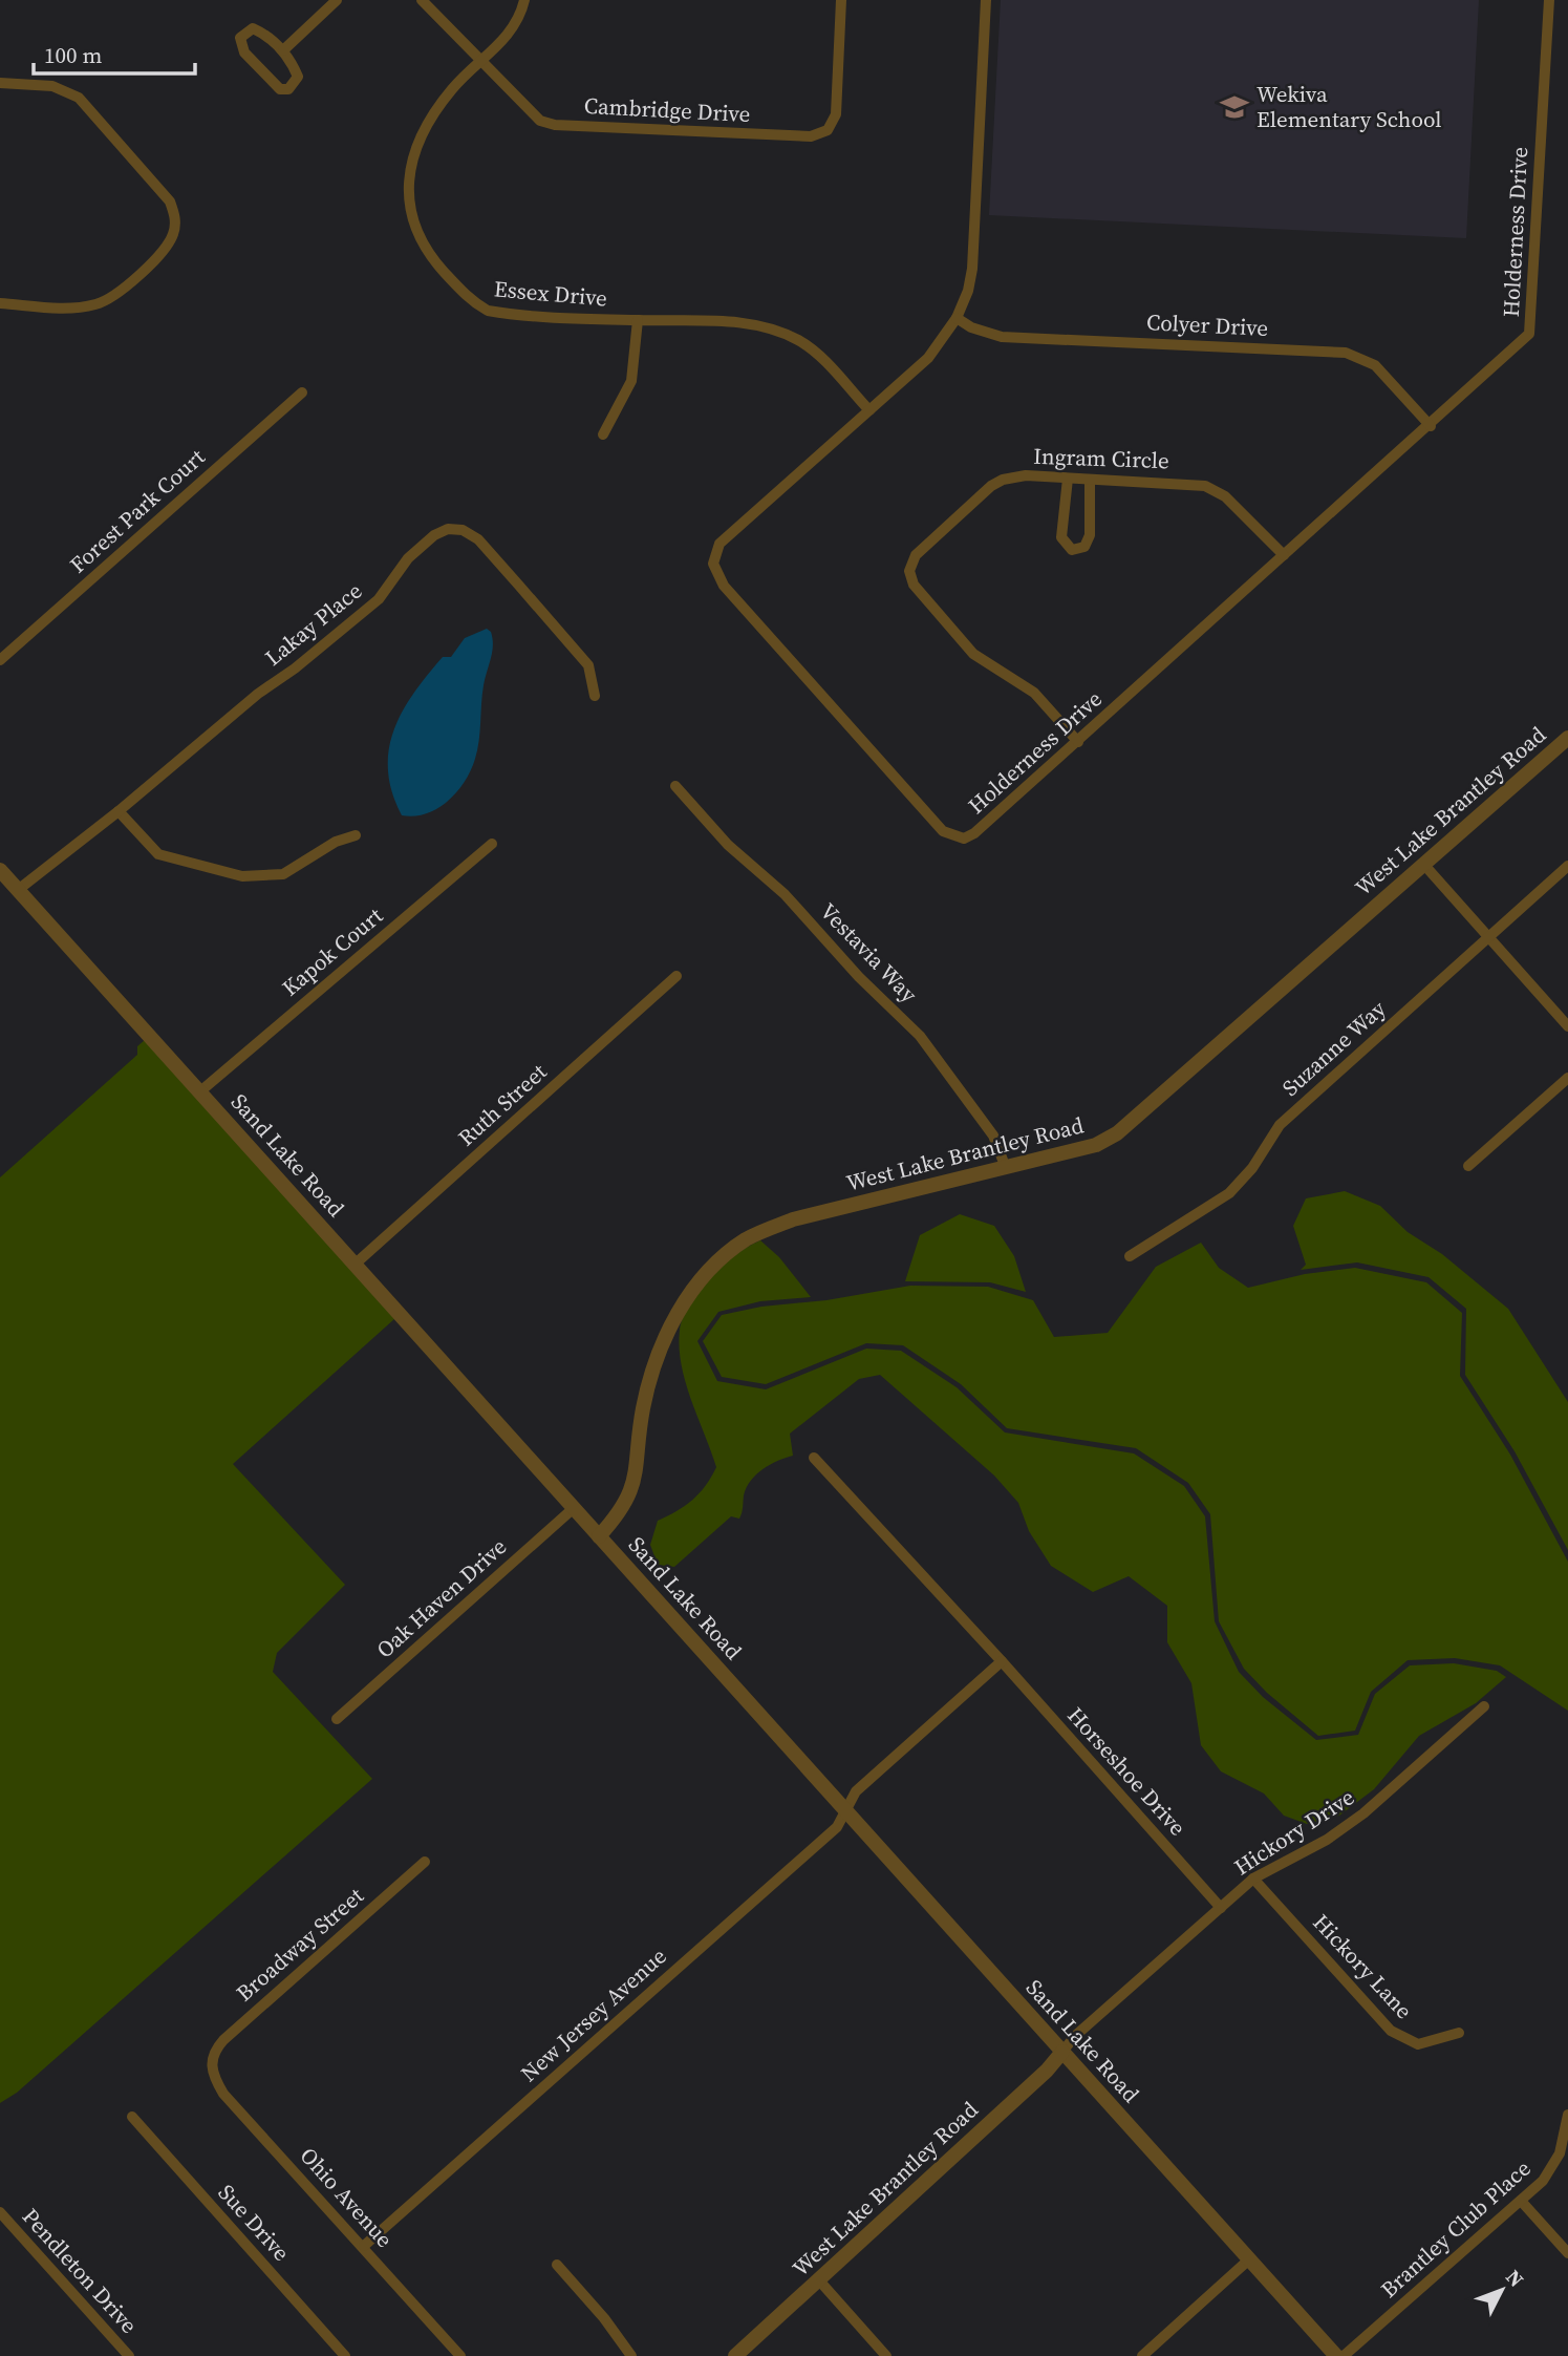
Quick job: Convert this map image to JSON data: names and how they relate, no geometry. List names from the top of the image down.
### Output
{
  "streets": {
    "street": [
      "Cambridge Drive",
      "Holderness Drive",
      "Essex Drive",
      "Colyer Drive",
      "Ingram Circle",
      "Forest Park Court",
      "Lakay Place",
      "West Lake Brantley Road",
      "Kapok Court",
      "Vestavia Way",
      "Suzanne Way",
      "Ruth Street",
      "Sand Lake Road",
      "Oak Haven Drive",
      "Horseshoe Drive",
      "Hickory Drive",
      "Broadway Street",
      "Hickory Lane",
      "New Jersey Avenue",
      "Ohio Avenue",
      "Sue Drive",
      "Brantley Club Place",
      "Pendleton Drive"
    ]
  },
  "crossings": [
    ["Cambridge Drive", "Essex Drive"],
    ["Holderness Drive", "Essex Drive"],
    ["Holderness Drive", "Colyer Drive"],
    ["Holderness Drive", "Ingram Circle"],
    ["Lakay Place", "Sand Lake Road"],
    ["West Lake Brantley Road", "Vestavia Way"],
    ["West Lake Brantley Road", "Sand Lake Road"],
    ["West Lake Brantley Road", "Hickory Drive"],
    ["Kapok Court", "Sand Lake Road"],
    ["Ruth Street", "Sand Lake Road"],
    ["Sand Lake Road", "Oak Haven Drive"],
    ["Sand Lake Road", "Hickory Drive"],
    ["Sand Lake Road", "New Jersey Avenue"],
    ["Horseshoe Drive", "Hickory Drive"],
    ["Hickory Drive", "Hickory Lane"],
    ["Broadway Street", "Ohio Avenue"],
    ["New Jersey Avenue", "Ohio Avenue"]
  ],
  "places": {
    "school or university": ["Wekiva Elementary School"]
  },
  "scale_bar": "100 m",
  "north": "top right"
}
